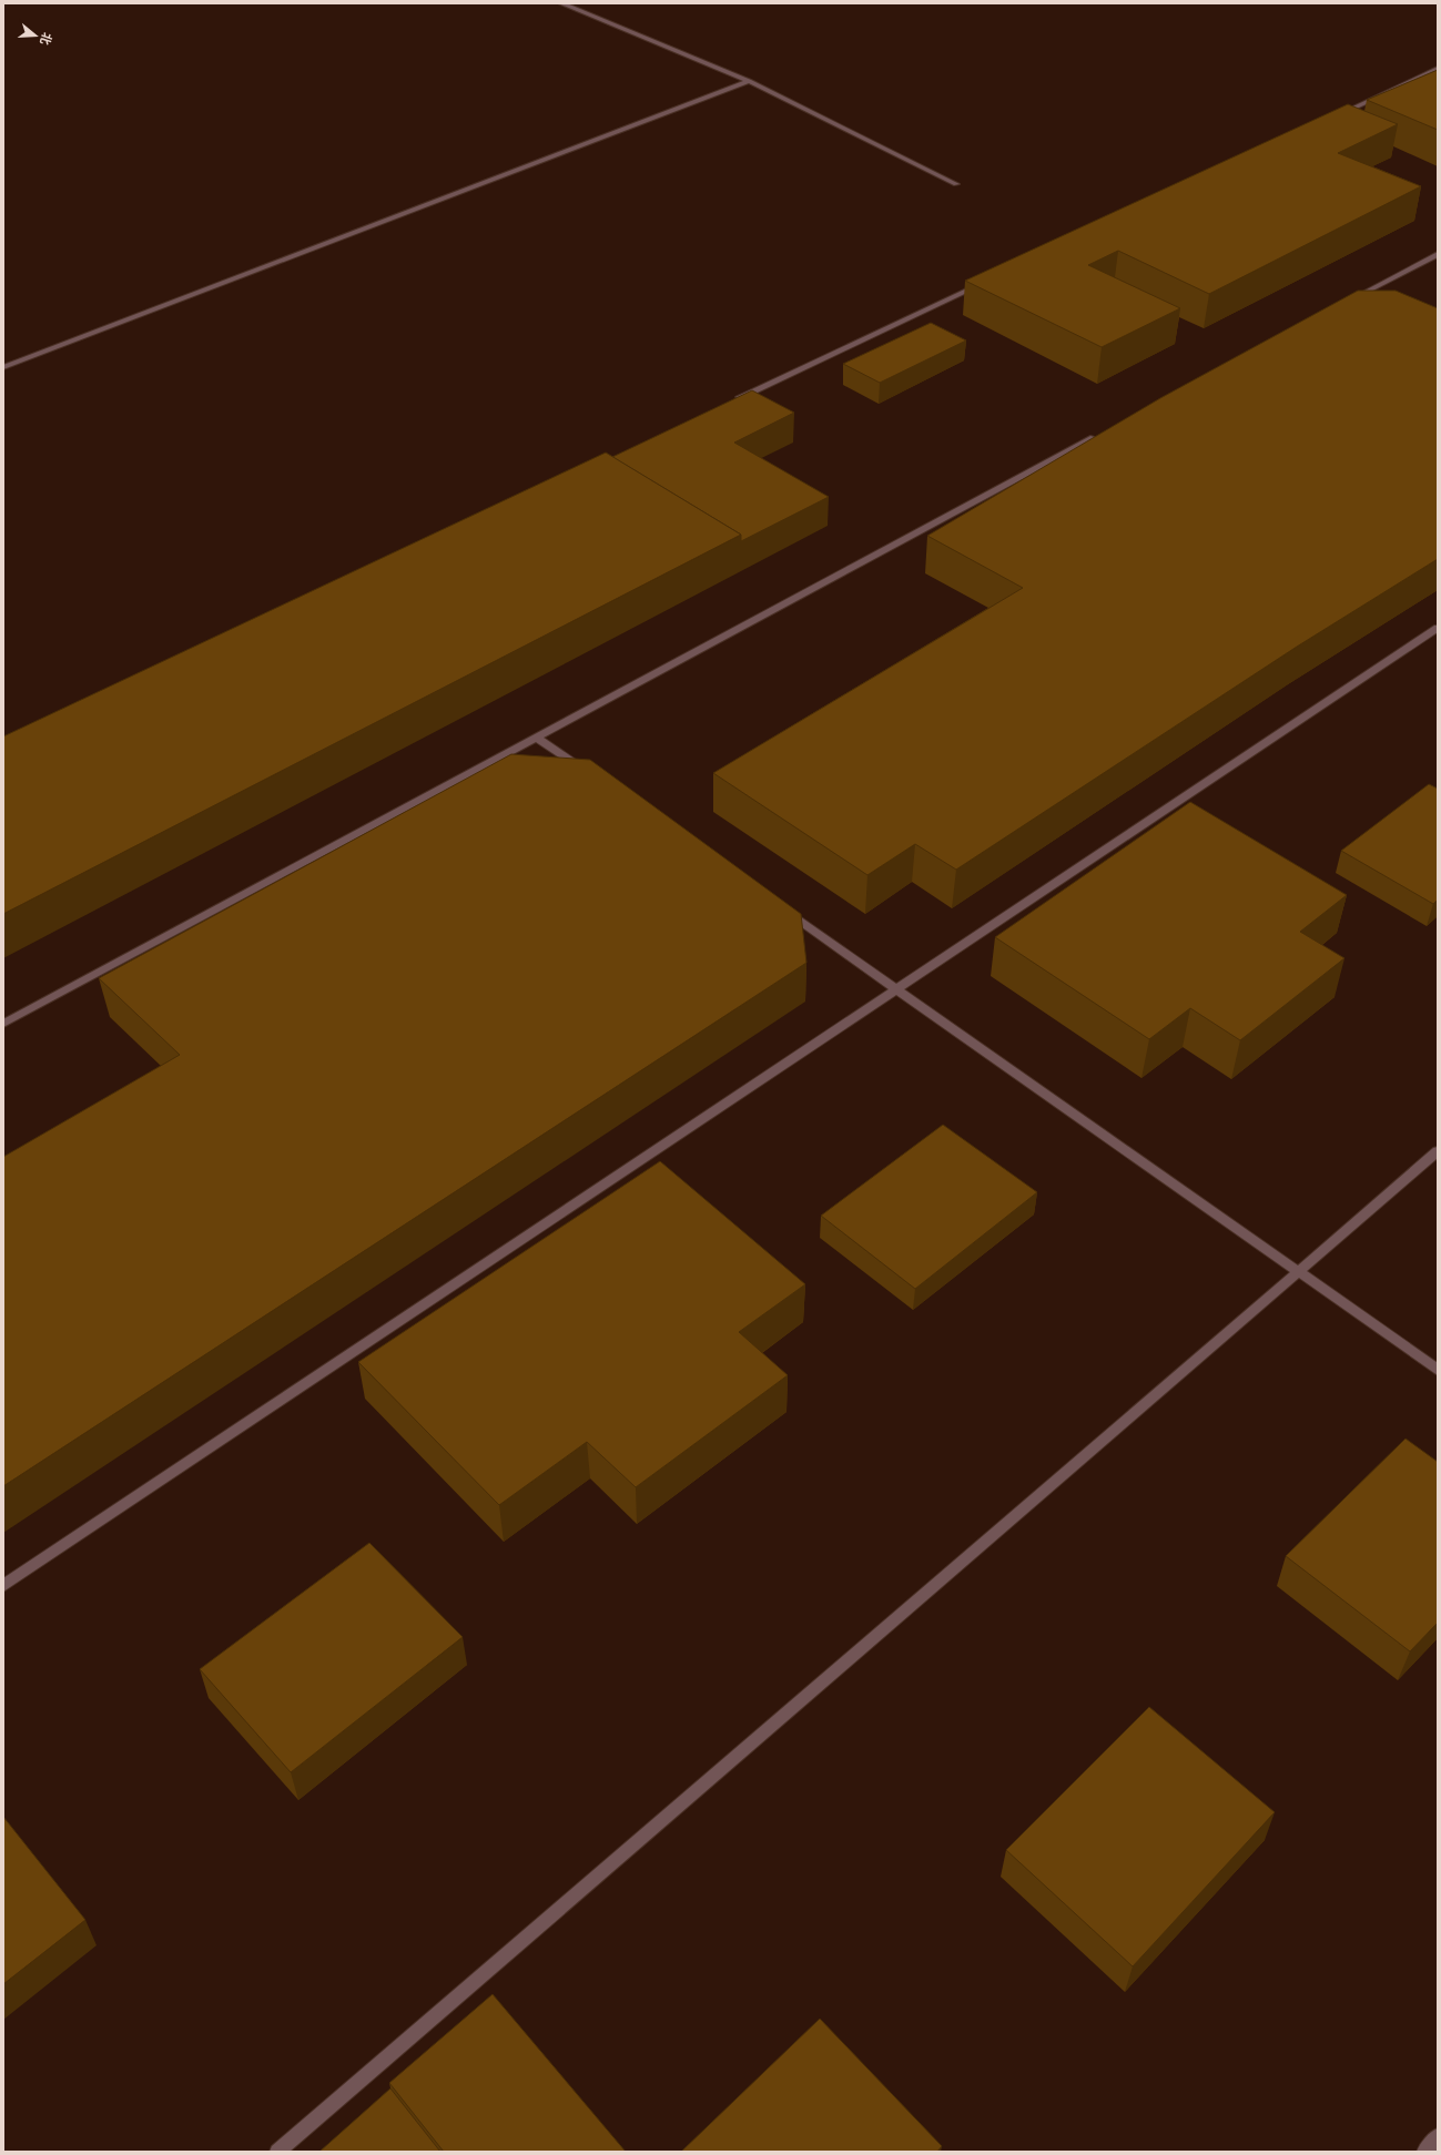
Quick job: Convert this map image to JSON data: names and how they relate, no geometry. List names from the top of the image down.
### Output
{
  "north": "right"
}
